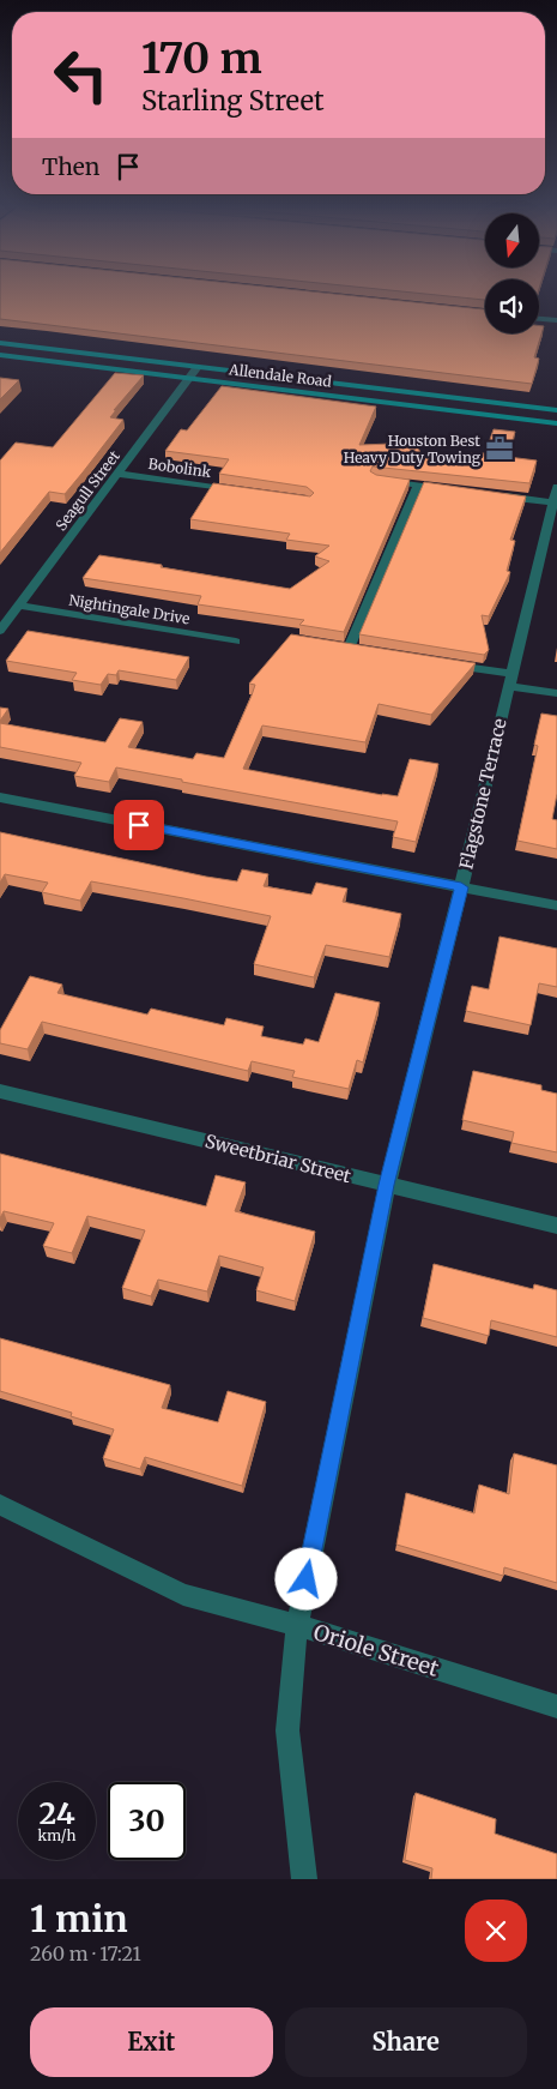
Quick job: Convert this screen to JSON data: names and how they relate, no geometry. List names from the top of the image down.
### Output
{
  "streets": {
    "main road": ["Allendale Road"],
    "street": [
      "Bobolink",
      "Seagull Street",
      "Nightingale Drive",
      "Flagstone Terrace",
      "Sweetbriar Street",
      "Oriole Street"
    ]
  },
  "crossings": [
    ["Allendale Road", "Seagull Street"],
    ["Bobolink", "Seagull Street"],
    ["Seagull Street", "Nightingale Drive"],
    ["Flagstone Terrace", "Sweetbriar Street"],
    ["Flagstone Terrace", "Oriole Street"]
  ],
  "places": {
    "office": ["Houston Best Heavy Duty Towing"]
  },
  "north": "bottom",
  "page": {
    "turn": ["170 m", "Starling Street"],
    "then": "Then",
    "speed": "24 km/h",
    "limit": "30",
    "heading": ["1 min", "260 m · 17:21"],
    "buttons": ["Exit", "Share"]
  }
}
